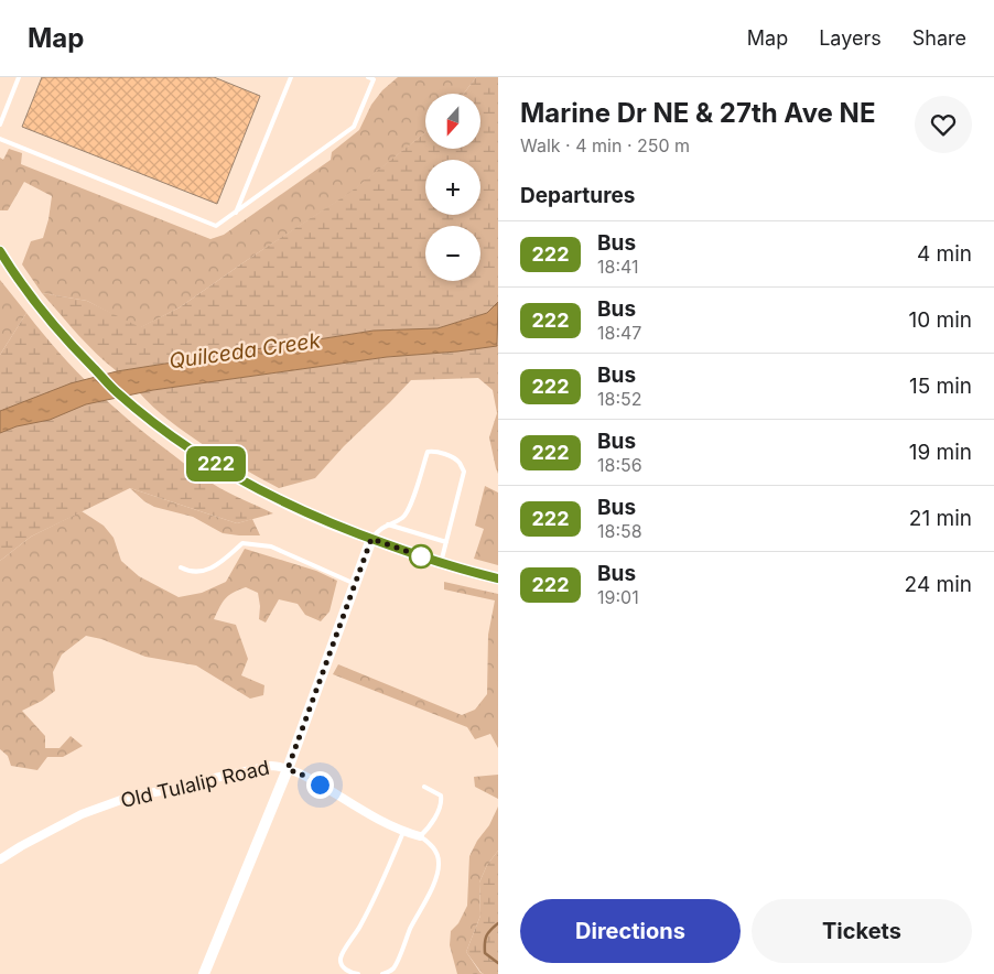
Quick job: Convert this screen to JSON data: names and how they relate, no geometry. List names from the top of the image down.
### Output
{
  "streets": {
    "street": ["Old Tulalip Road"]
  },
  "water": ["Quilceda Creek"],
  "lines": ["bus line 222"],
  "north": "bottom",
  "page": {
    "header": "Map",
    "nav": ["Map", "Layers", "Share"],
    "on_map": "222",
    "heading": [
      ["Marine Dr NE & 27th Ave NE", "Walk · 4 min · 250 m"],
      "Departures"
    ],
    "map_buttons": ["+", "−"],
    "list": [
      {
        "mark": "222",
        "name": "Bus",
        "note": "18:41",
        "value": "4 min"
      },
      {
        "mark": "222",
        "name": "Bus",
        "note": "18:47",
        "value": "10 min"
      },
      {
        "mark": "222",
        "name": "Bus",
        "note": "18:52",
        "value": "15 min"
      },
      {
        "mark": "222",
        "name": "Bus",
        "note": "18:56",
        "value": "19 min"
      },
      {
        "mark": "222",
        "name": "Bus",
        "note": "18:58",
        "value": "21 min"
      },
      {
        "mark": "222",
        "name": "Bus",
        "note": "19:01",
        "value": "24 min"
      }
    ],
    "buttons": ["Directions", "Tickets"]
  }
}
